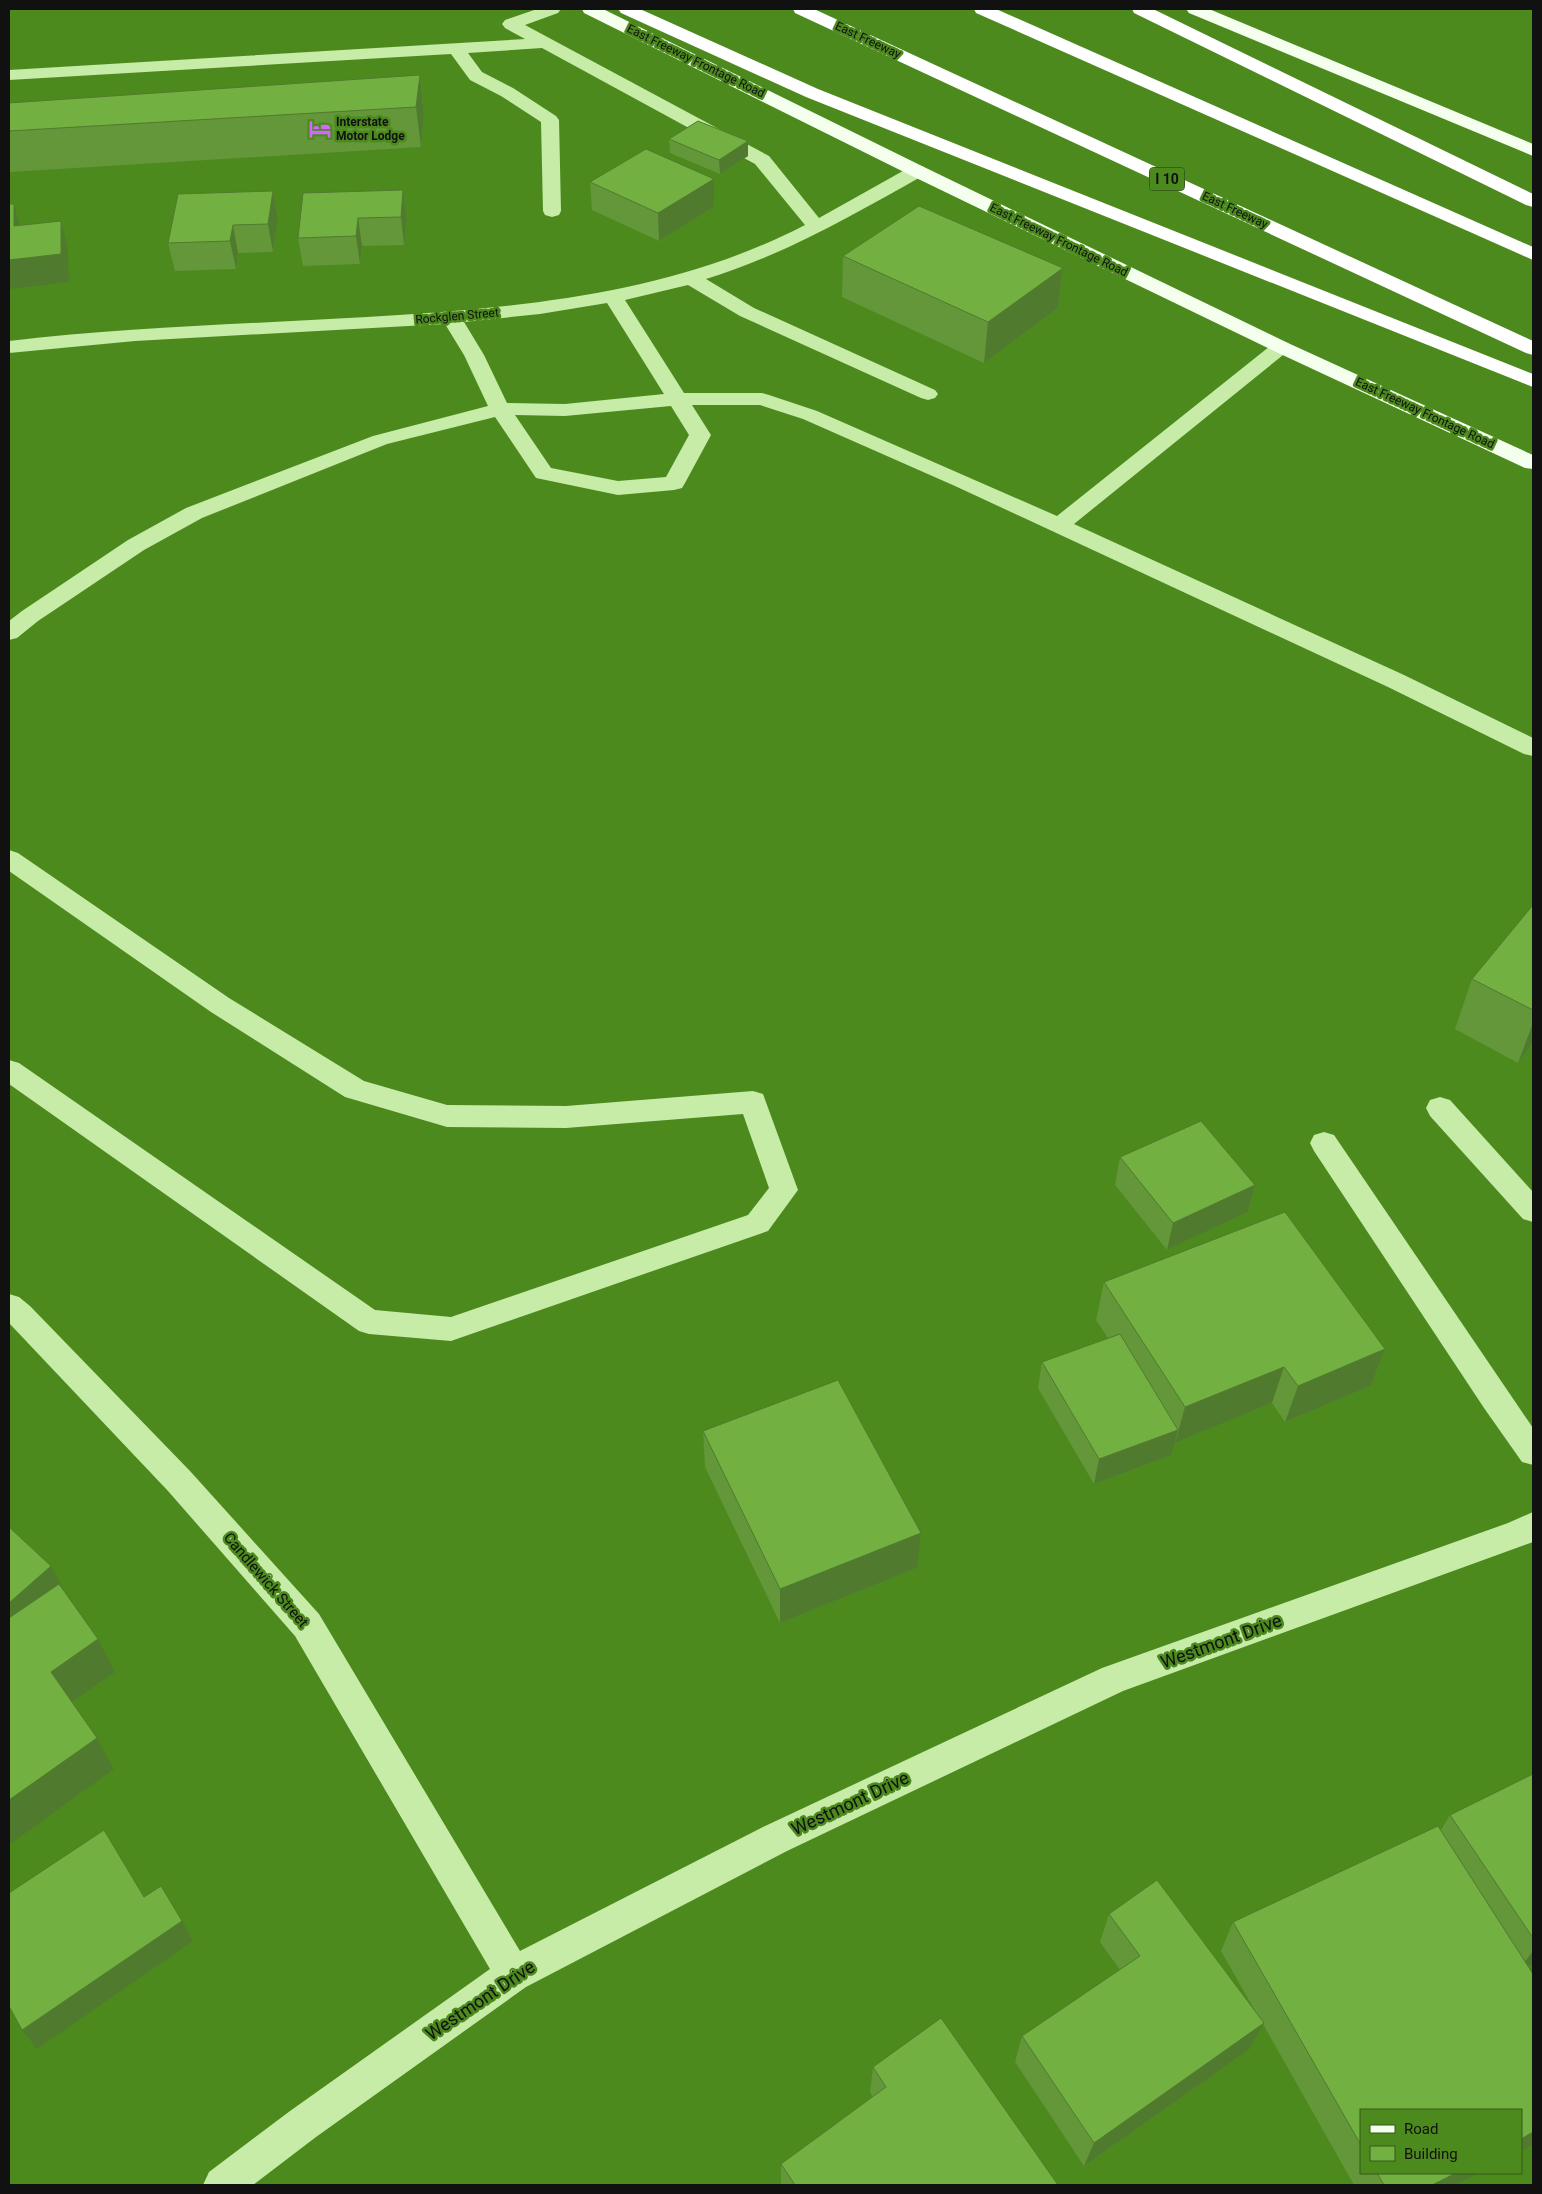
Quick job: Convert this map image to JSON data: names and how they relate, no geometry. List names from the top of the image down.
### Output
{
  "streets": {
    "highway": ["East Freeway", "I 10"],
    "main road": ["East Freeway Frontage Road"],
    "street": ["Rockglen Street", "Candlewick Street", "Westmont Drive"]
  },
  "crossings": [
    ["East Freeway Frontage Road", "Rockglen Street"],
    ["Candlewick Street", "Westmont Drive"]
  ],
  "places": {
    "hotel": ["Interstate Motor Lodge"]
  },
  "legend": ["Road", "Building"]
}
